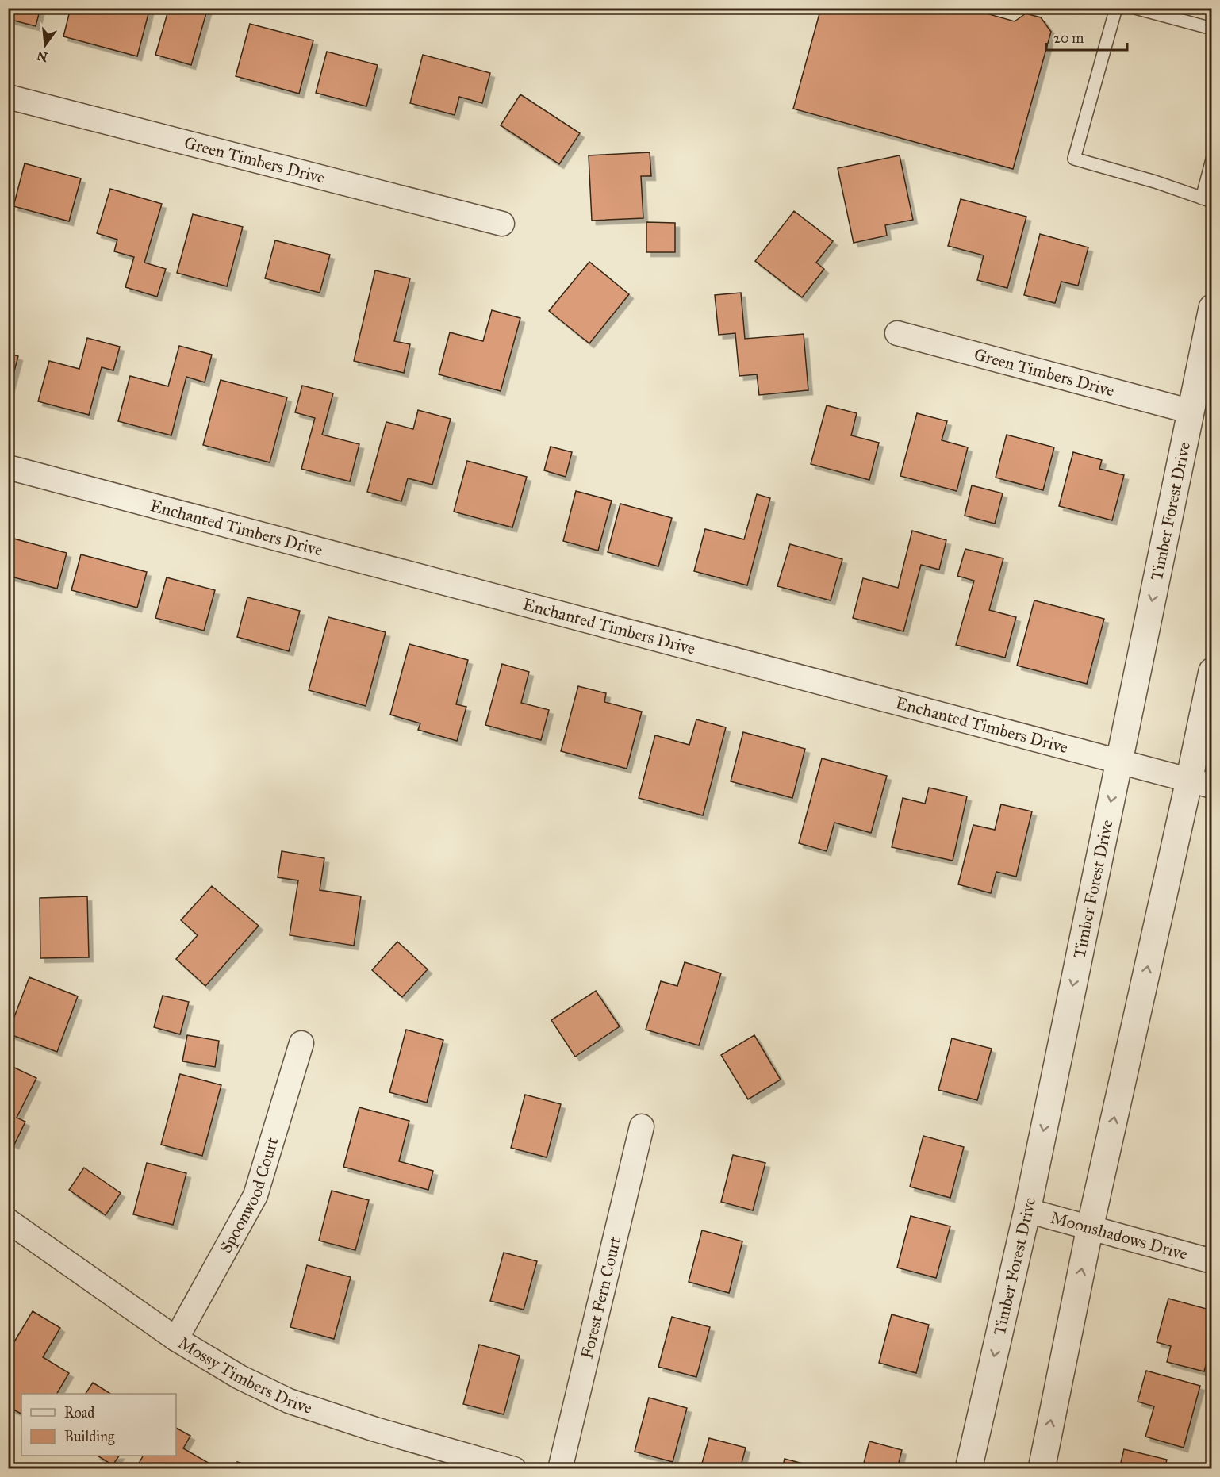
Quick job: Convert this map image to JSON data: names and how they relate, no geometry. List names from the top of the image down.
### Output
{
  "streets": {
    "street": [
      "Green Timbers Drive",
      "Timber Forest Drive",
      "Enchanted Timbers Drive",
      "Spoonwood Court",
      "Moonshadows Drive",
      "Forest Fern Court",
      "Mossy Timbers Drive"
    ]
  },
  "crossings": [
    ["Green Timbers Drive", "Timber Forest Drive"],
    ["Timber Forest Drive", "Enchanted Timbers Drive"],
    ["Timber Forest Drive", "Moonshadows Drive"],
    ["Spoonwood Court", "Mossy Timbers Drive"]
  ],
  "legend": ["Road", "Building"],
  "scale_bar": "20 m",
  "north": "bottom"
}
